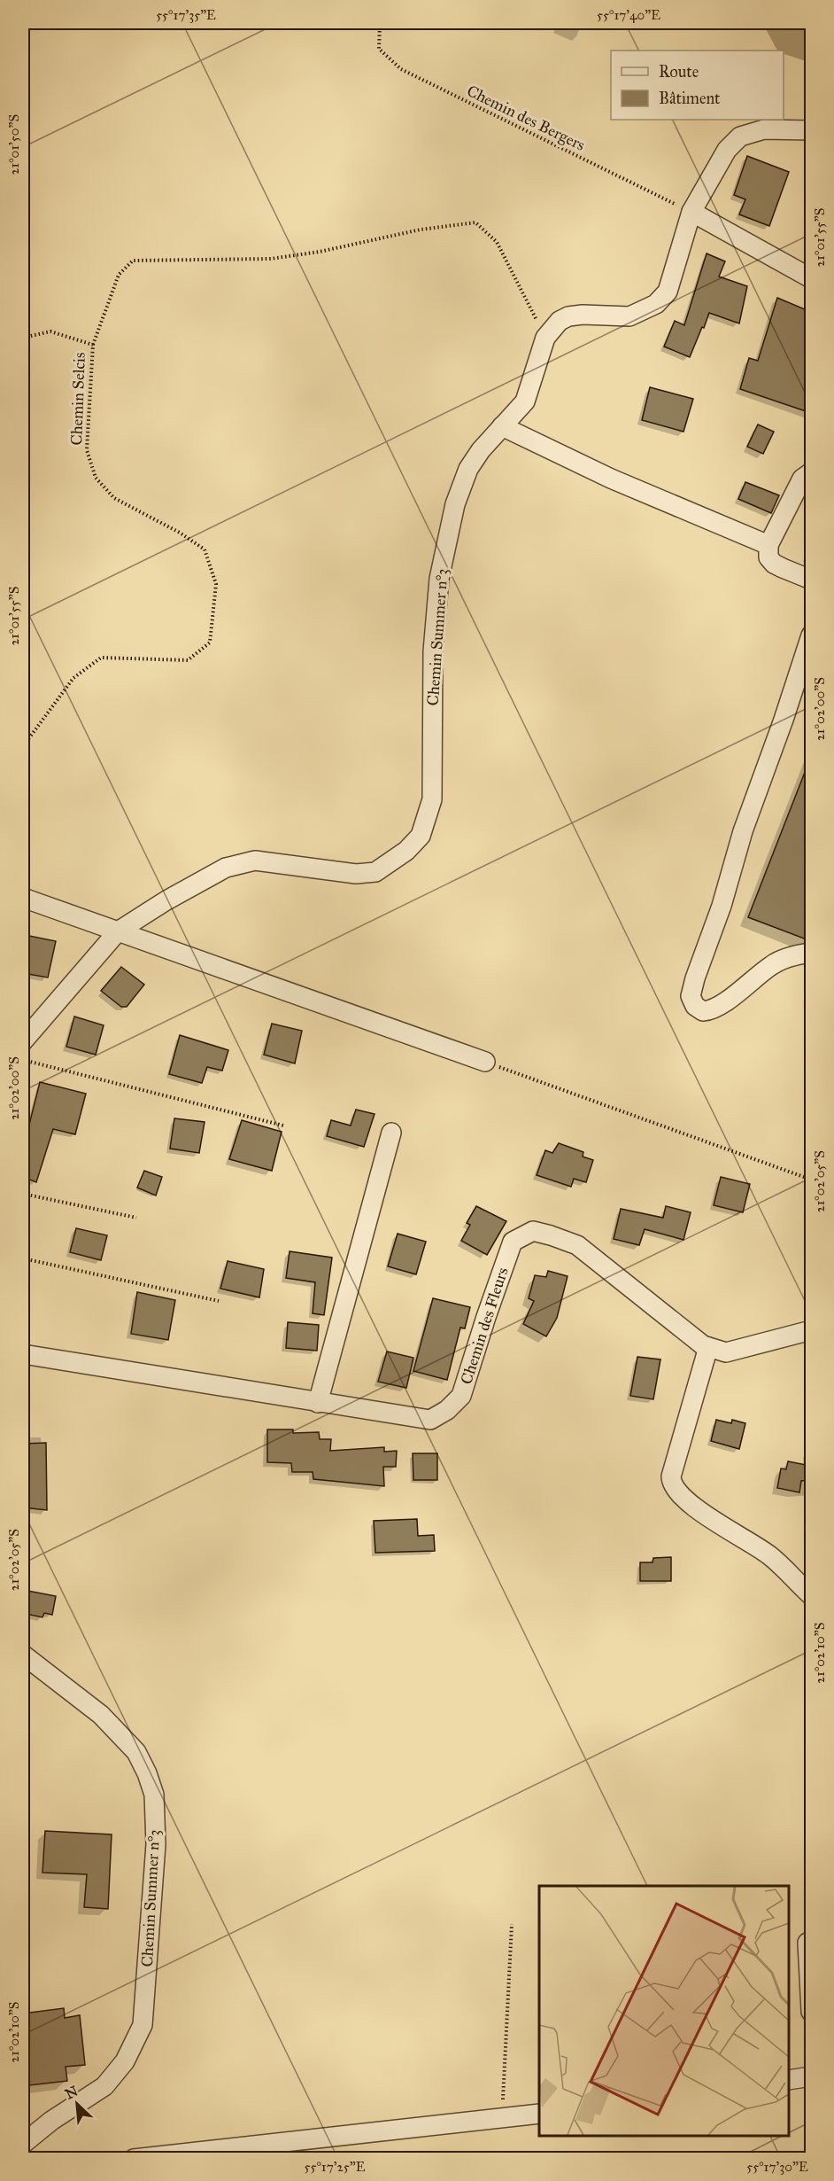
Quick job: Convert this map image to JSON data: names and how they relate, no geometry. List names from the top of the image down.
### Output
{
  "streets": {
    "street": ["Chemin Summer n°3", "Chemin des Fleurs"],
    "path": ["Chemin des Bergers", "Chemin Selcis"]
  },
  "crossings": [
    ["Chemin des Bergers", "Chemin Summer n°3"]
  ],
  "legend": ["Route", "Bâtiment"],
  "north": "top left",
  "coordinates": [
    "55°17'35\"E",
    "55°17'40\"E",
    "21°01'50\"S",
    "21°01'55\"S",
    "21°02'00\"S",
    "21°02'05\"S",
    "21°02'10\"S",
    "55°17'25\"E",
    "55°17'30\"E"
  ]
}
